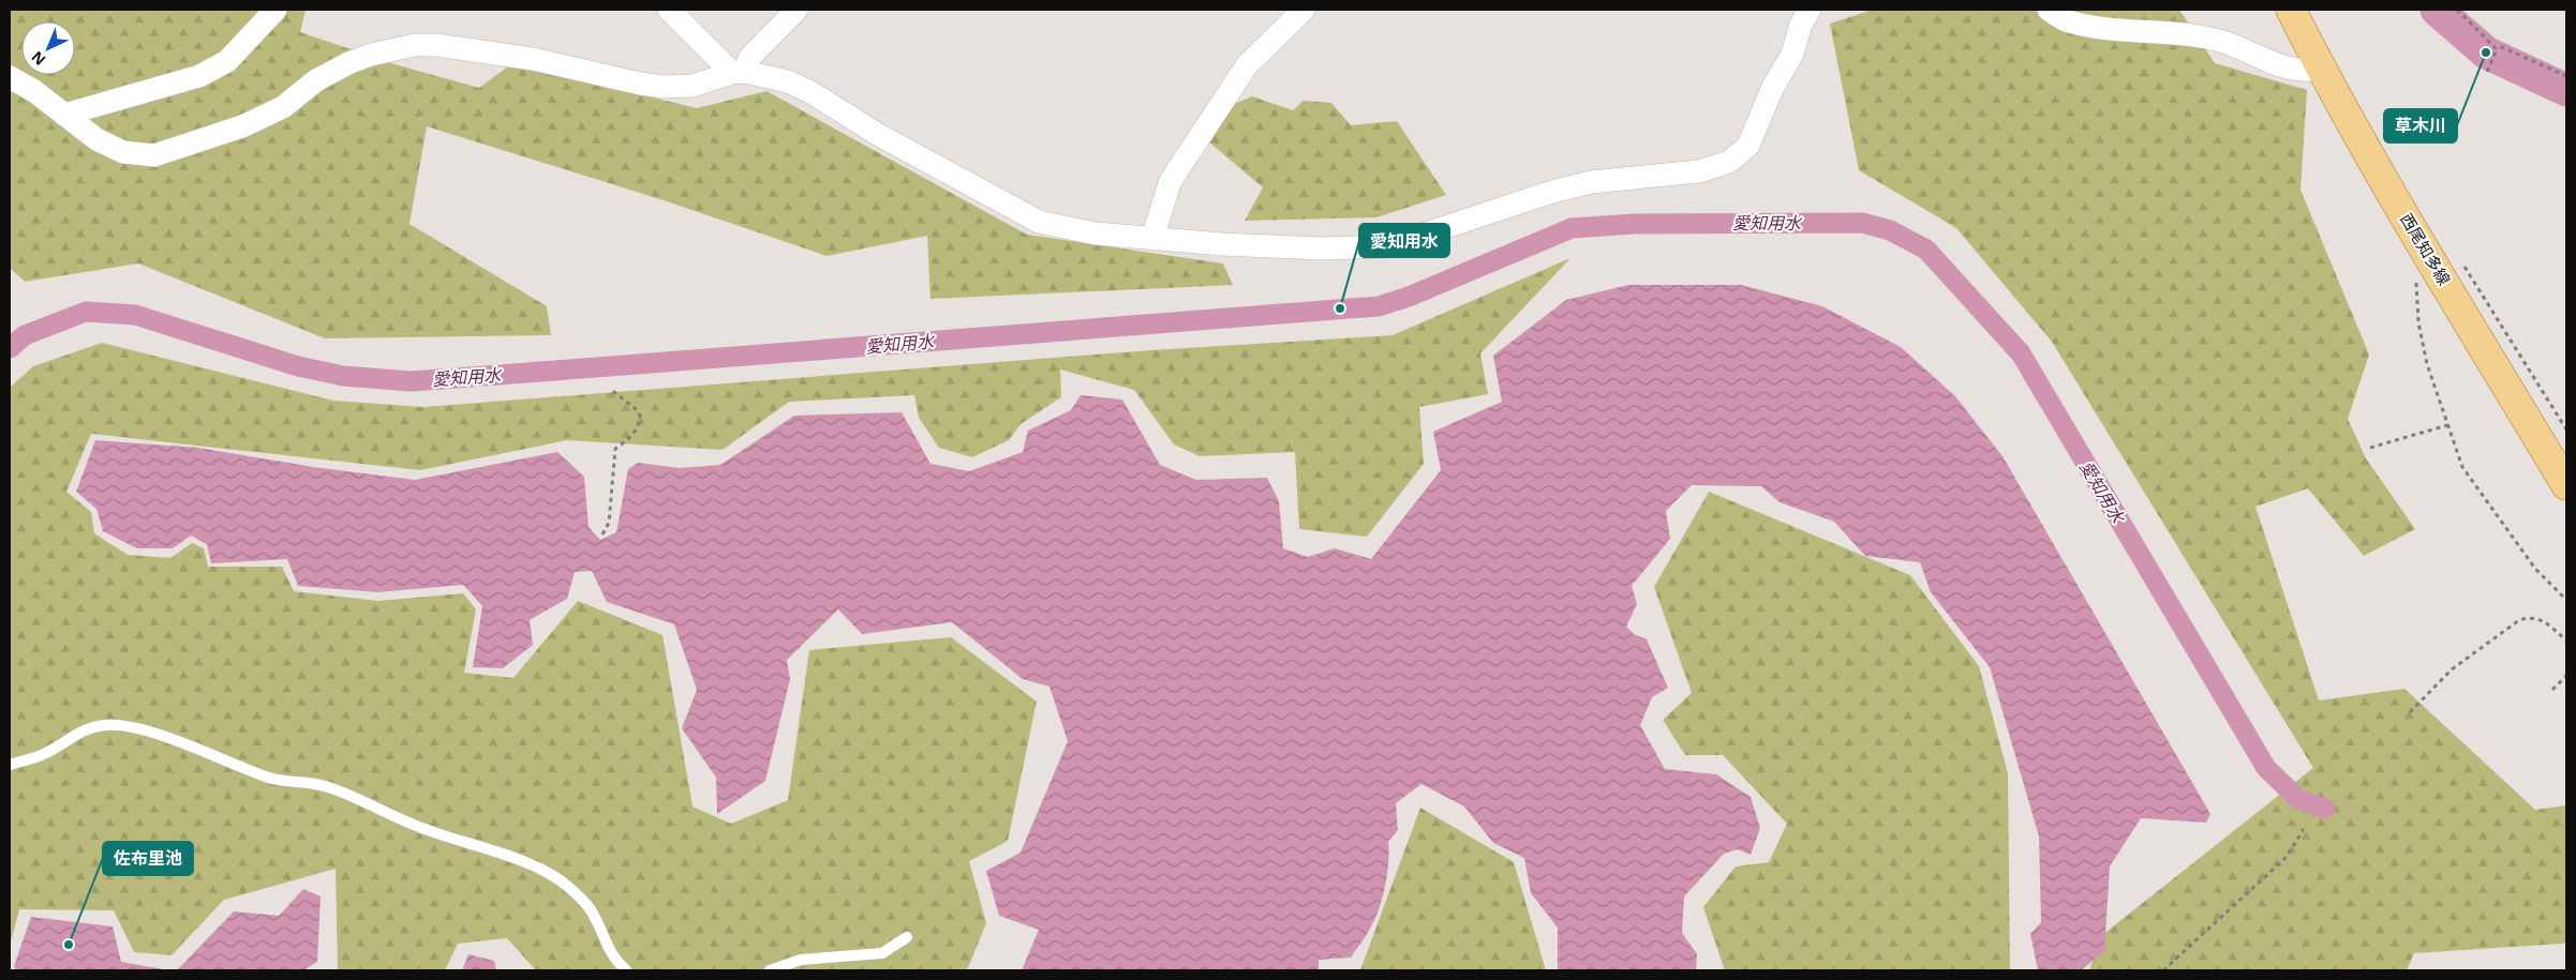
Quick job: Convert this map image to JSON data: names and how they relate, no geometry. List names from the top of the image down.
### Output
{
  "streets": {
    "main road": ["西尾知多線"]
  },
  "water": ["愛知用水"],
  "places": ["草木川", "愛知用水", "佐布里池"],
  "north": "bottom left"
}
